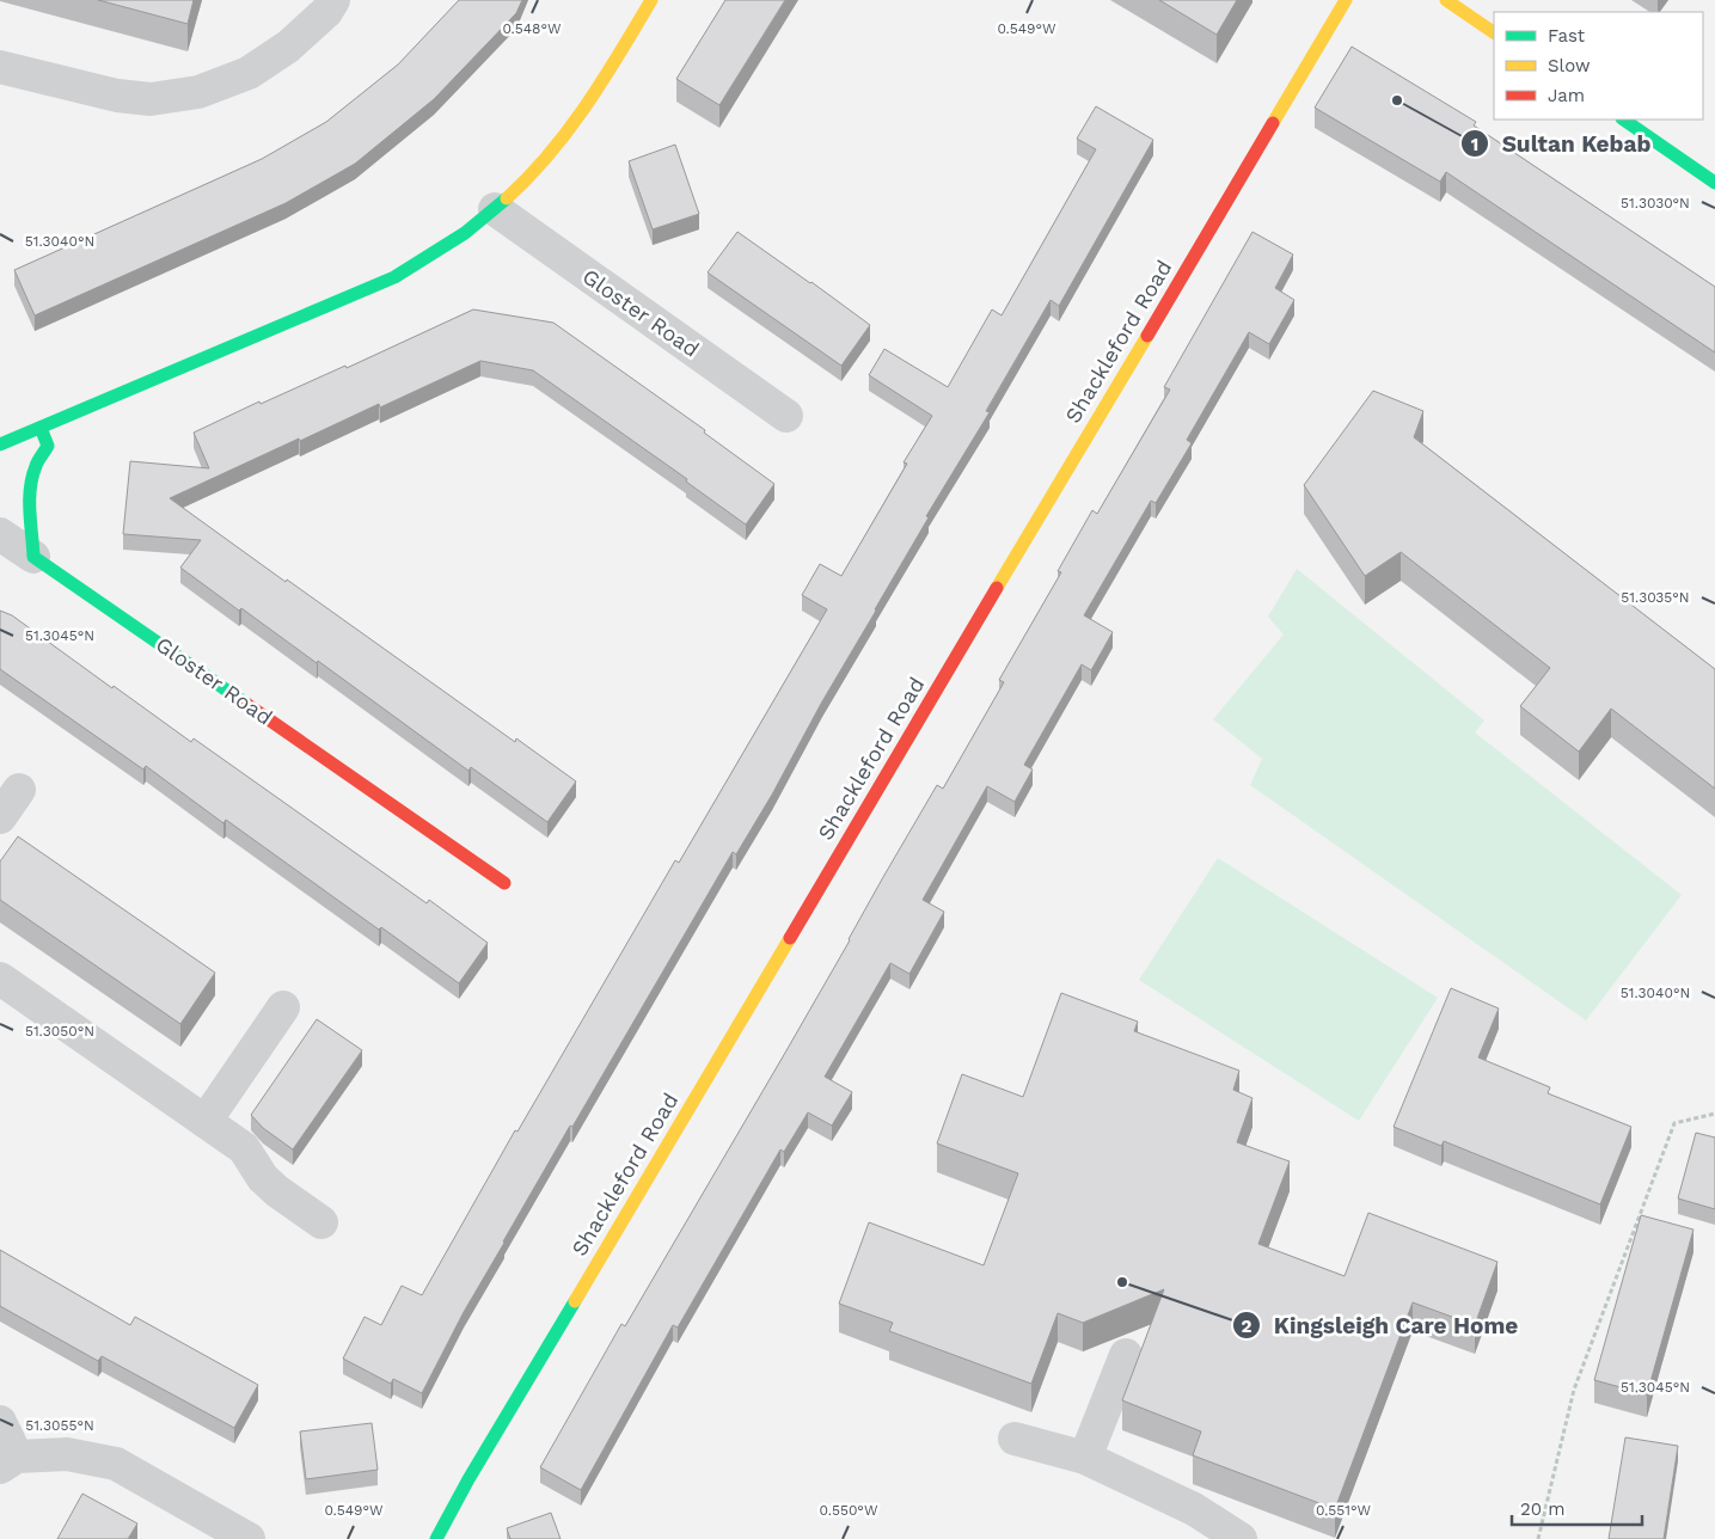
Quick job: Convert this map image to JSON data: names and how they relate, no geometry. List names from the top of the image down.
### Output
{
  "streets": {
    "street": ["Gloster Road", "Shackleford Road"]
  },
  "places": ["Sultan Kebab", "Kingsleigh Care Home"],
  "legend": ["Fast", "Slow", "Jam"],
  "scale_bar": "20 m",
  "coordinates": [
    "0.549°W",
    "0.548°W",
    "51.3030°N",
    "51.3040°N",
    "51.3035°N",
    "51.3045°N",
    "51.3050°N",
    "51.3055°N",
    "0.550°W",
    "0.551°W"
  ]
}
